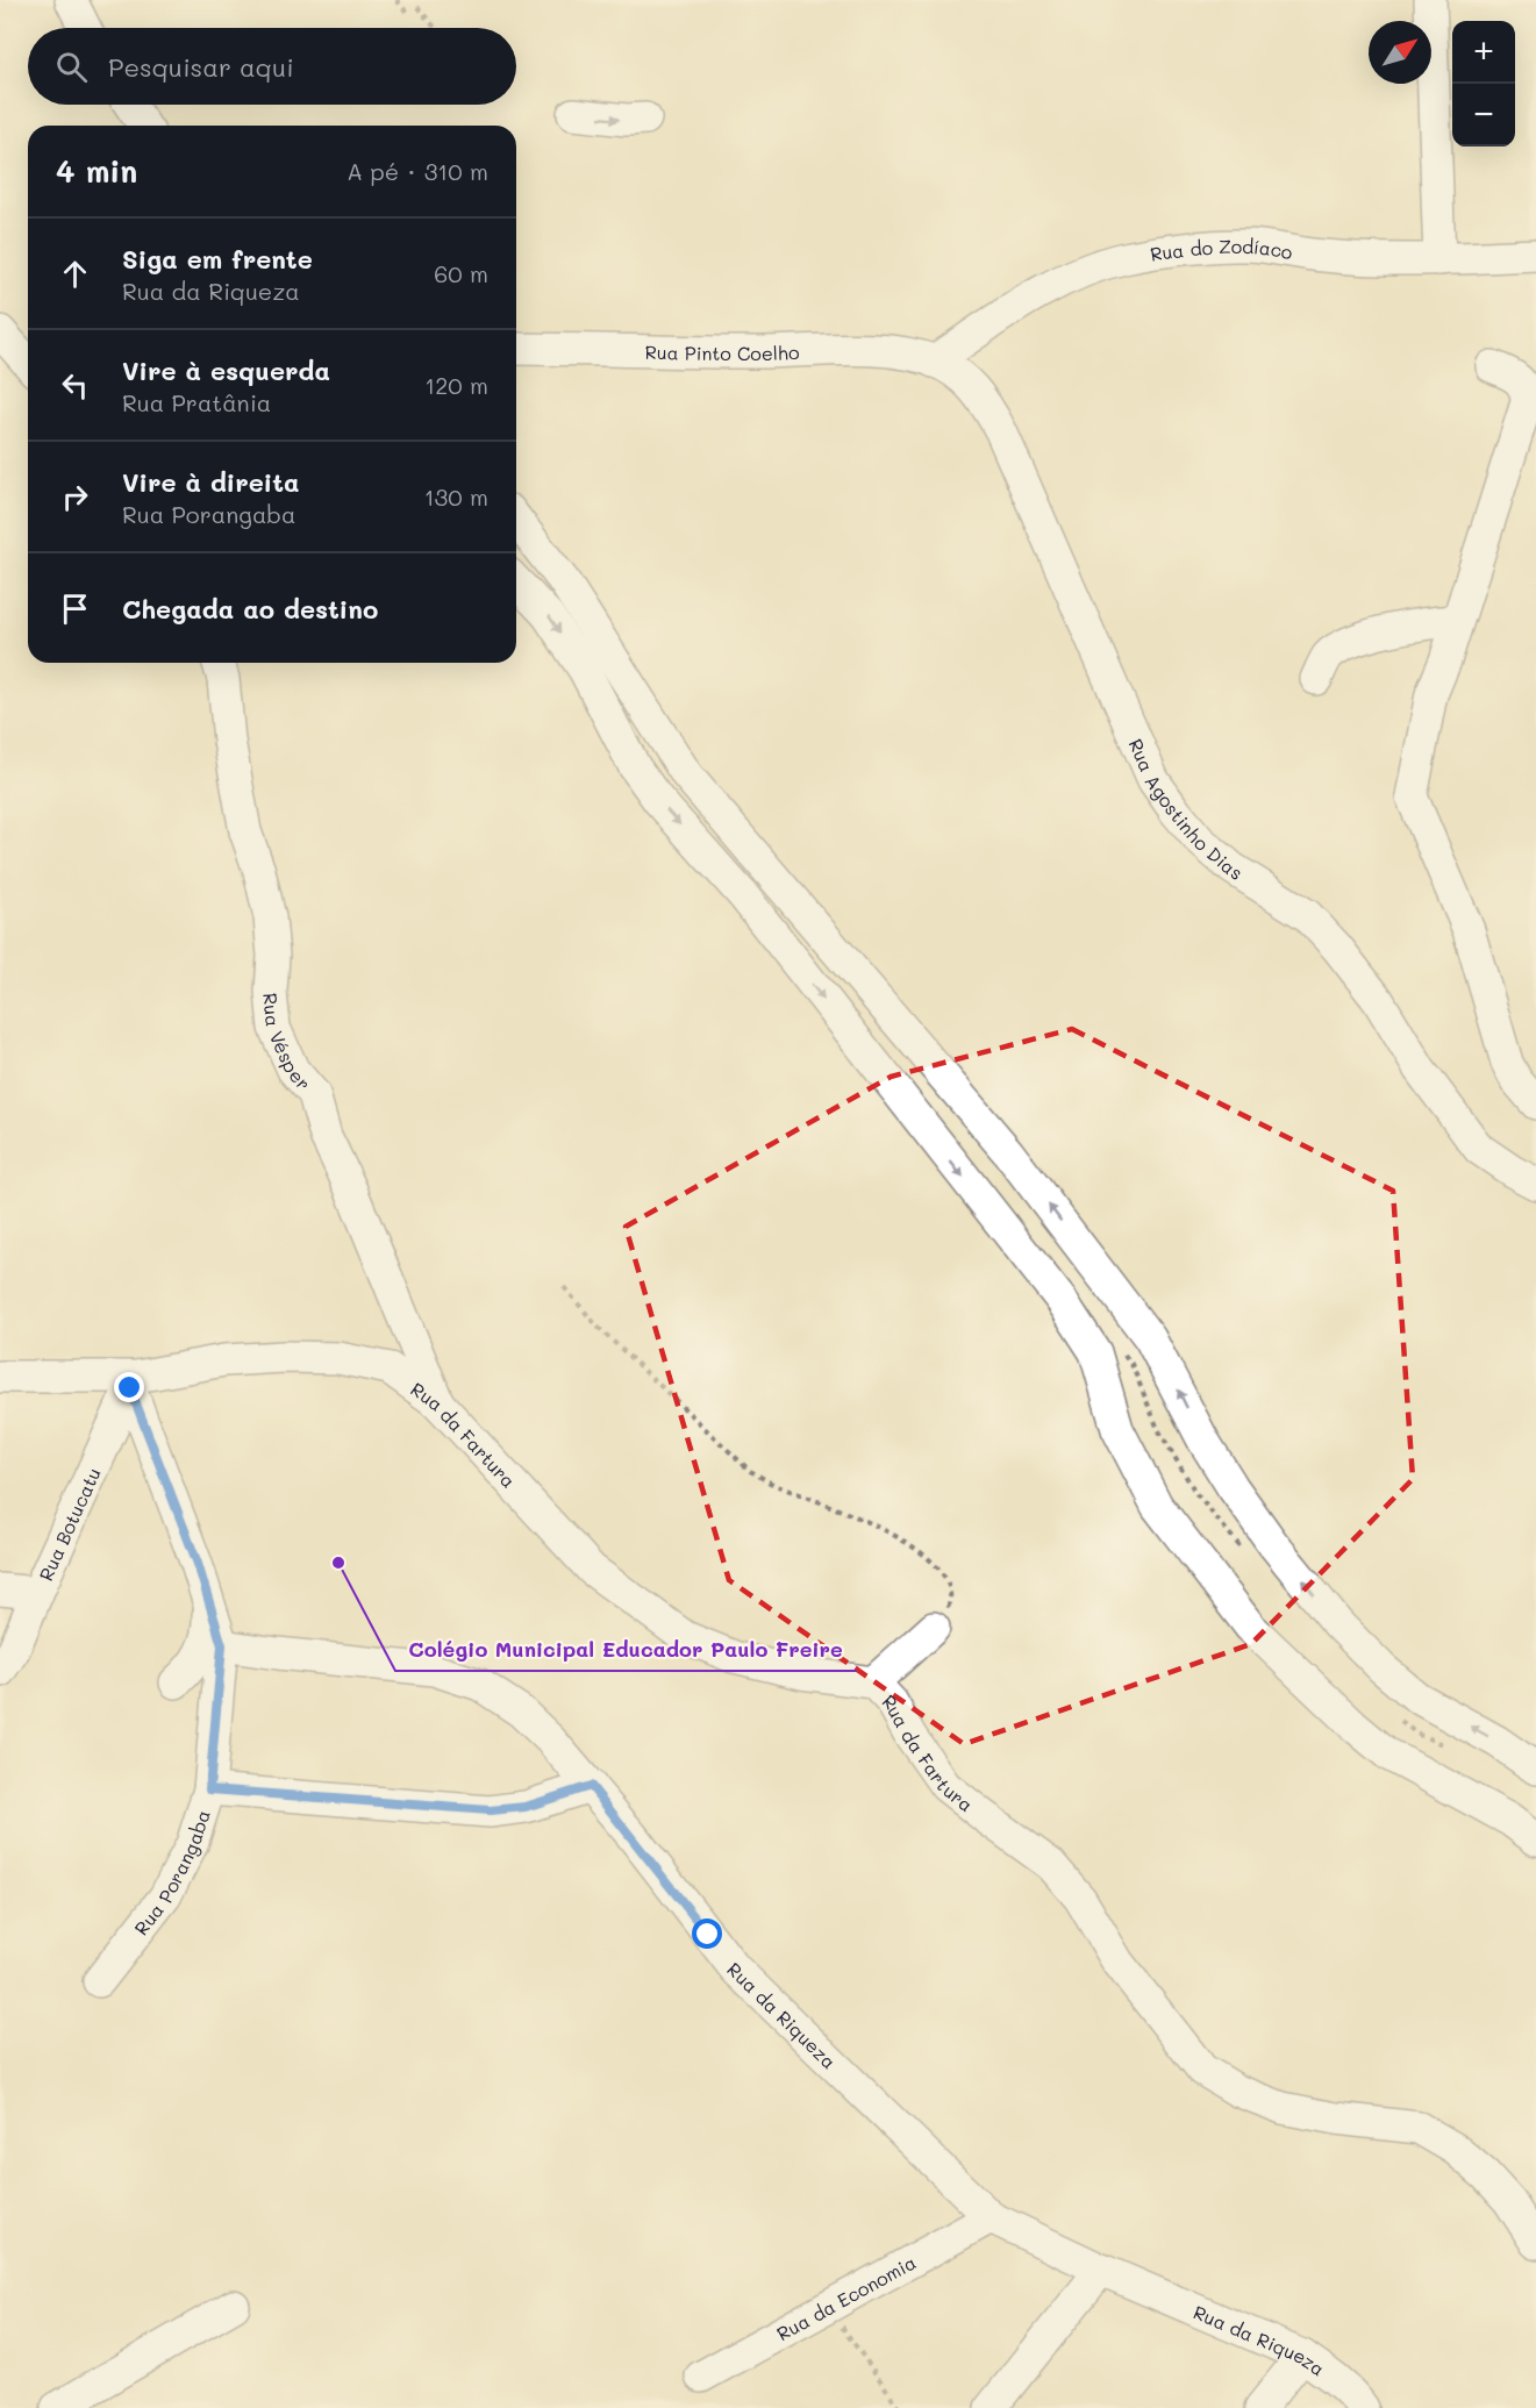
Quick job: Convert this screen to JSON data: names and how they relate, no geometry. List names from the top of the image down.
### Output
{
  "streets": {
    "street": [
      "Rua do Zodíaco",
      "Rua Pinto Coelho",
      "Rua Agostinho Dias",
      "Rua Vésper",
      "Rua da Fartura",
      "Rua Botucatu",
      "Rua Porangaba",
      "Rua da Riqueza",
      "Rua da Economia"
    ]
  },
  "crossings": [
    ["Rua do Zodíaco", "Rua Pinto Coelho"],
    ["Rua do Zodíaco", "Rua Agostinho Dias"],
    ["Rua Pinto Coelho", "Rua Agostinho Dias"],
    ["Rua Vésper", "Rua da Fartura"],
    ["Rua da Fartura", "Rua Botucatu"],
    ["Rua da Fartura", "Rua Porangaba"],
    ["Rua Botucatu", "Rua Porangaba"],
    ["Rua Porangaba", "Rua da Riqueza"],
    ["Rua da Riqueza", "Rua da Economia"]
  ],
  "places": ["Colégio Municipal Educador Paulo Freire"],
  "north": "top right",
  "page": {
    "map_buttons": ["+", "−"],
    "search": "Pesquisar aqui",
    "heading": ["4 min", "A pé · 310 m"],
    "list": [
      ["Siga em frente", "Rua da Riqueza", "60 m"],
      ["Vire à esquerda", "Rua Pratânia", "120 m"],
      ["Vire à direita", "Rua Porangaba", "130 m"],
      "Chegada ao destino"
    ]
  }
}
